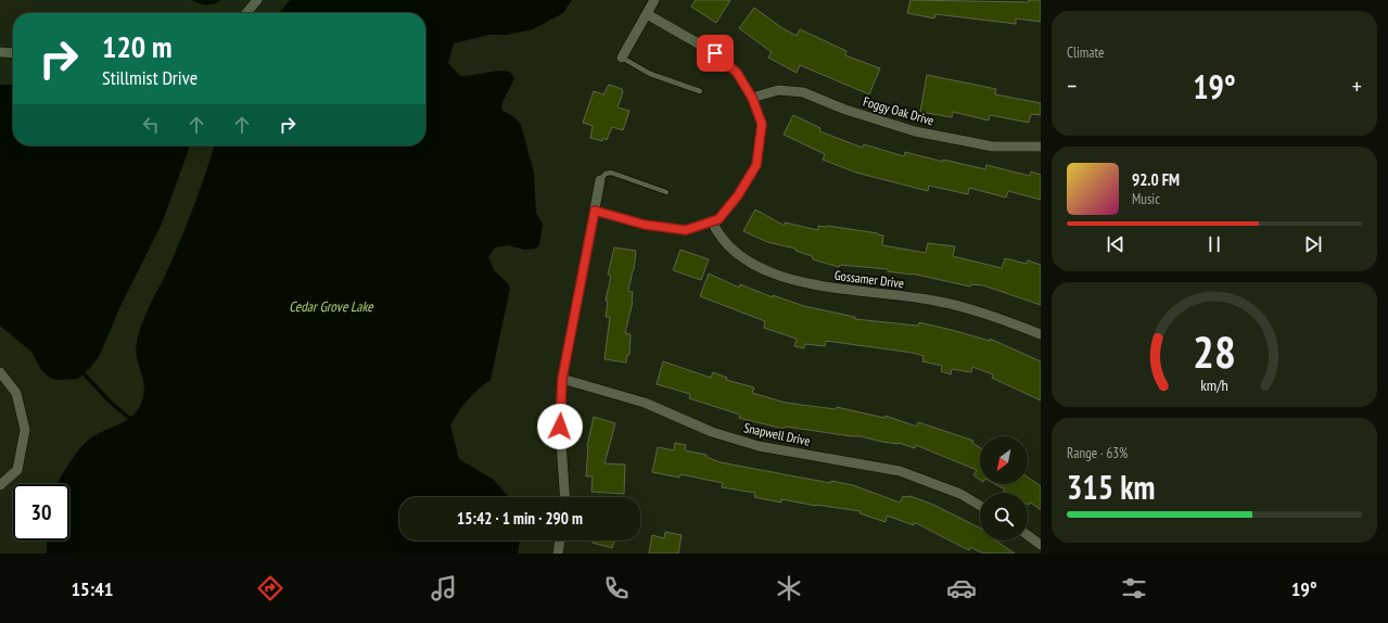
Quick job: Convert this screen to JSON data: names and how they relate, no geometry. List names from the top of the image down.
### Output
{
  "streets": {
    "street": ["Foggy Oak Drive", "Gossamer Drive", "Snapwell Drive"]
  },
  "water": ["Cedar Grove Lake"],
  "north": "bottom left",
  "page": {
    "tile": [
      "Climate",
      ["Range · 63%", "315 km"]
    ],
    "turn": ["120 m", "Stillmist Drive"],
    "heat": ["−", "19°", "+"],
    "song": ["92.0 FM", "Music"],
    "limit": "30",
    "trip": "15:42 · 1 min · 290 m",
    "tabs": ["15:41", "19°"],
    "gauge": ["28", "km/h"]
  }
}
